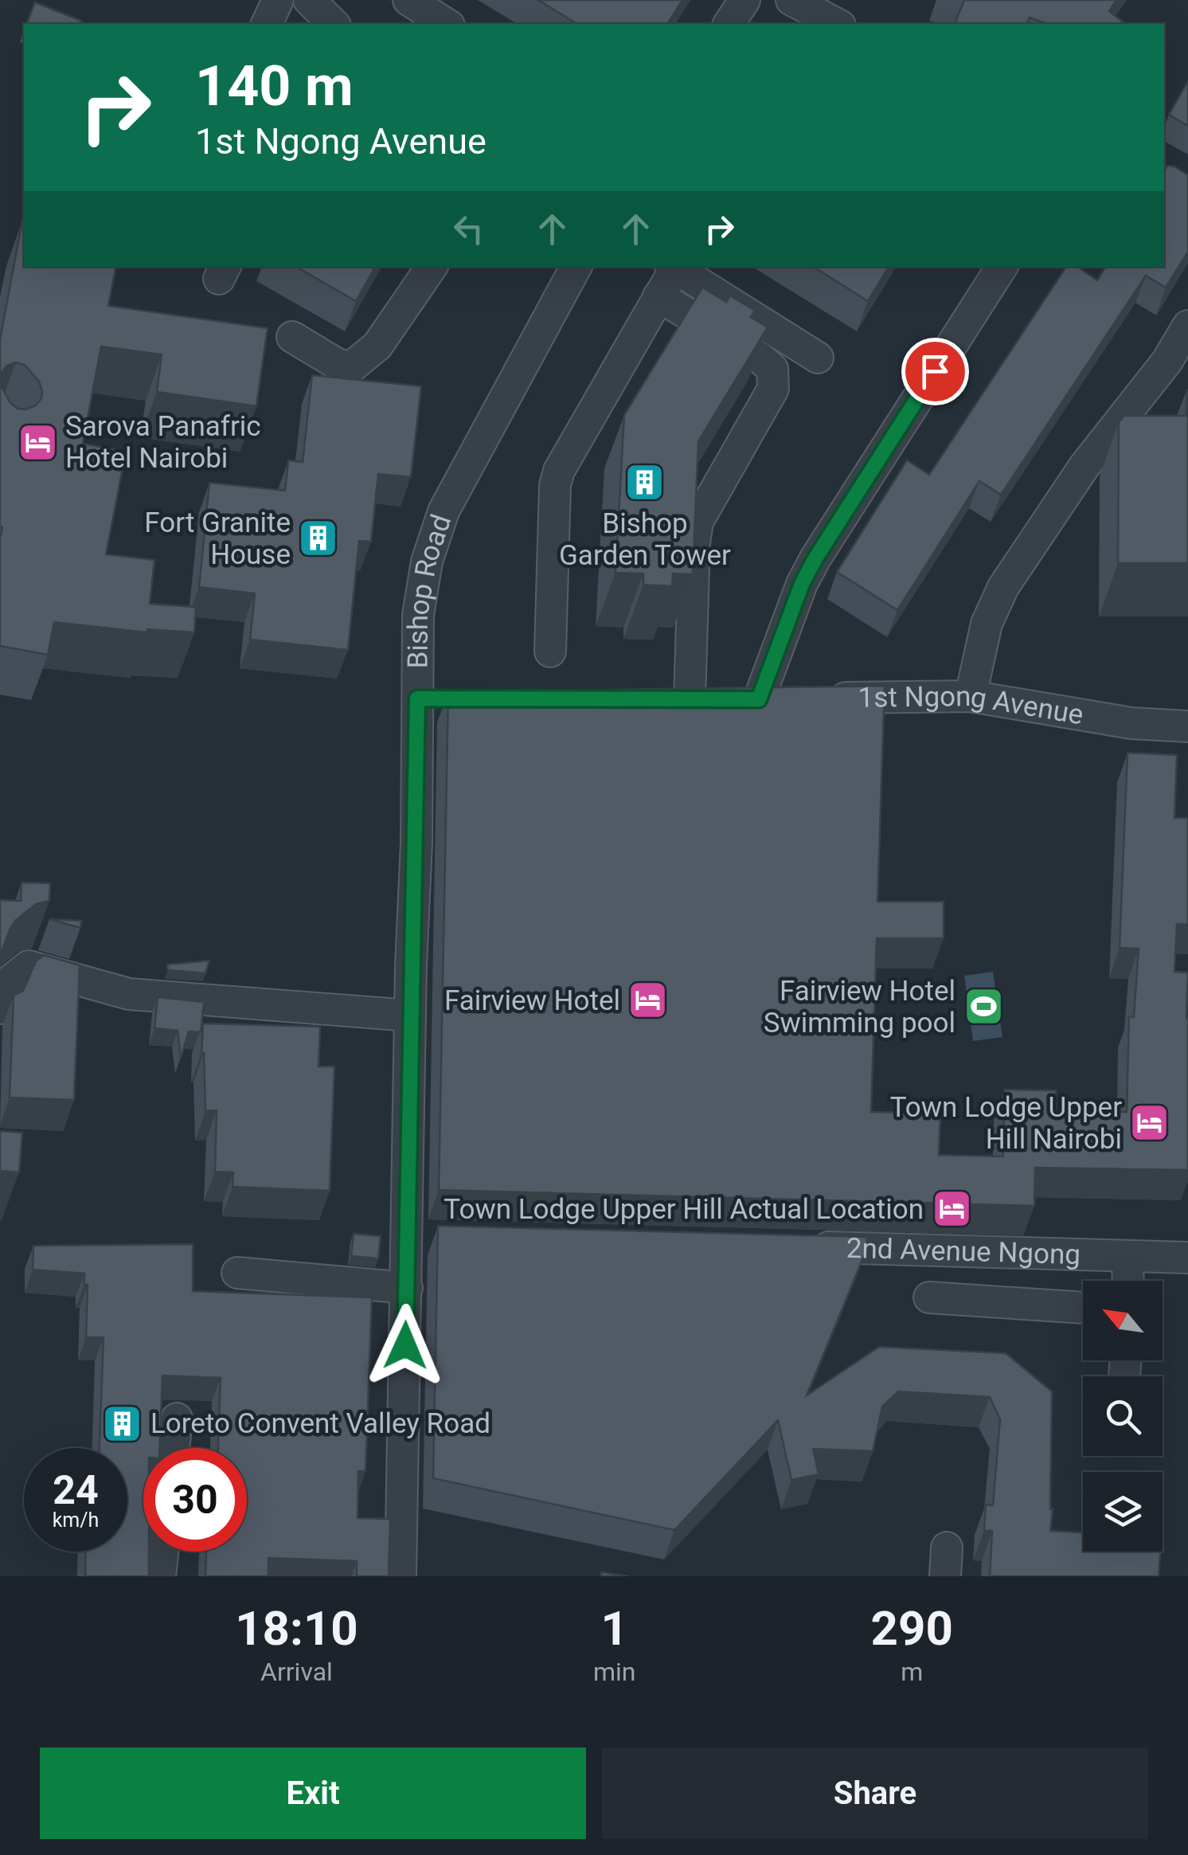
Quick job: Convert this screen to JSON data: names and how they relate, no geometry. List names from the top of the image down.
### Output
{
  "streets": {
    "street": ["Bishop Road", "1st Ngong Avenue", "2nd Avenue Ngong"]
  },
  "places": {
    "hotel": [
      "Sarova Panafric Hotel Nairobi",
      "Fairview Hotel",
      "Town Lodge Upper Hill Nairobi",
      "Town Lodge Upper Hill Actual Location"
    ],
    "building": ["Bishop Garden Tower", "Fort Granite House", "Loreto Convent Valley Road"],
    "sports": ["Fairview Hotel Swimming pool"]
  },
  "north": "top left",
  "page": {
    "turn": ["140 m", "1st Ngong Avenue"],
    "speed": "24 km/h",
    "limit": "30",
    "eta": [
      "18:10",
      "Arrival",
      "1",
      "min",
      "290",
      "m"
    ],
    "buttons": ["Exit", "Share"]
  }
}
